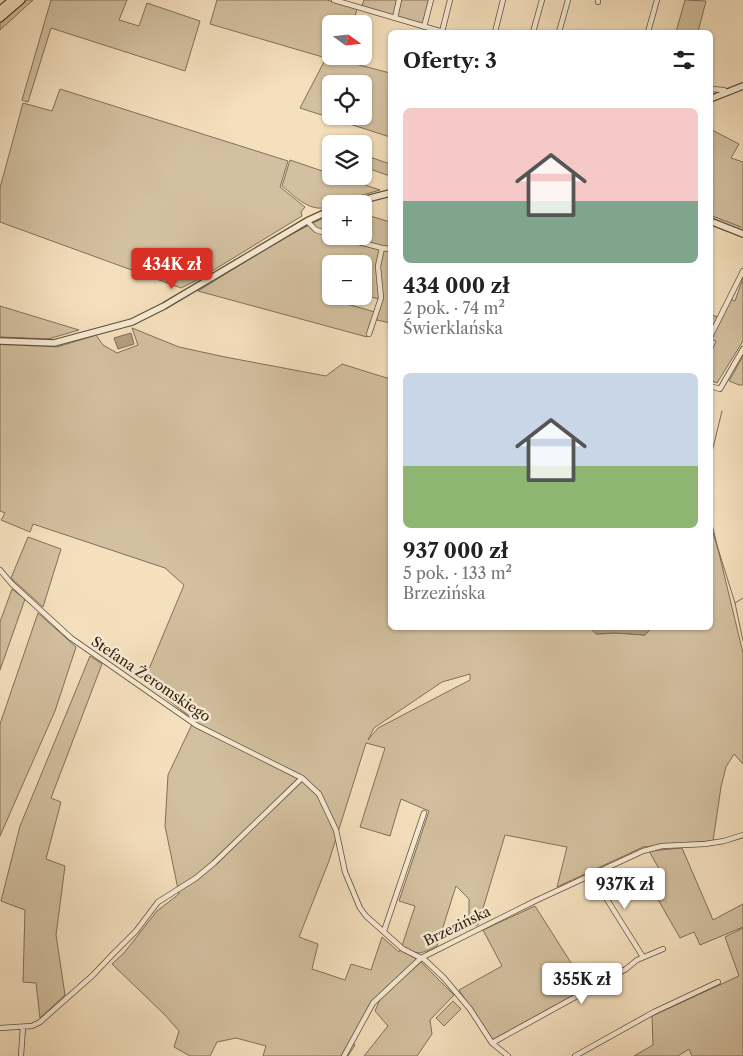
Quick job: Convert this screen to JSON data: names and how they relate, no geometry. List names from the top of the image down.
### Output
{
  "streets": {
    "street": ["Stefana Żeromskiego", "Brzezińska"]
  },
  "crossings": [
    ["Stefana Żeromskiego", "Brzezińska"]
  ],
  "north": "right",
  "page": {
    "map_buttons": ["+", "−"],
    "heading": "Oferty: 3",
    "list": [
      {
        "name": "434 000 zł",
        "note": "2 pok. · 74 m² · Świerklańska"
      },
      {
        "name": "937 000 zł",
        "note": "5 pok. · 133 m² · Brzezińska"
      }
    ],
    "price": ["434K zł", "937K zł", "355K zł"]
  }
}
